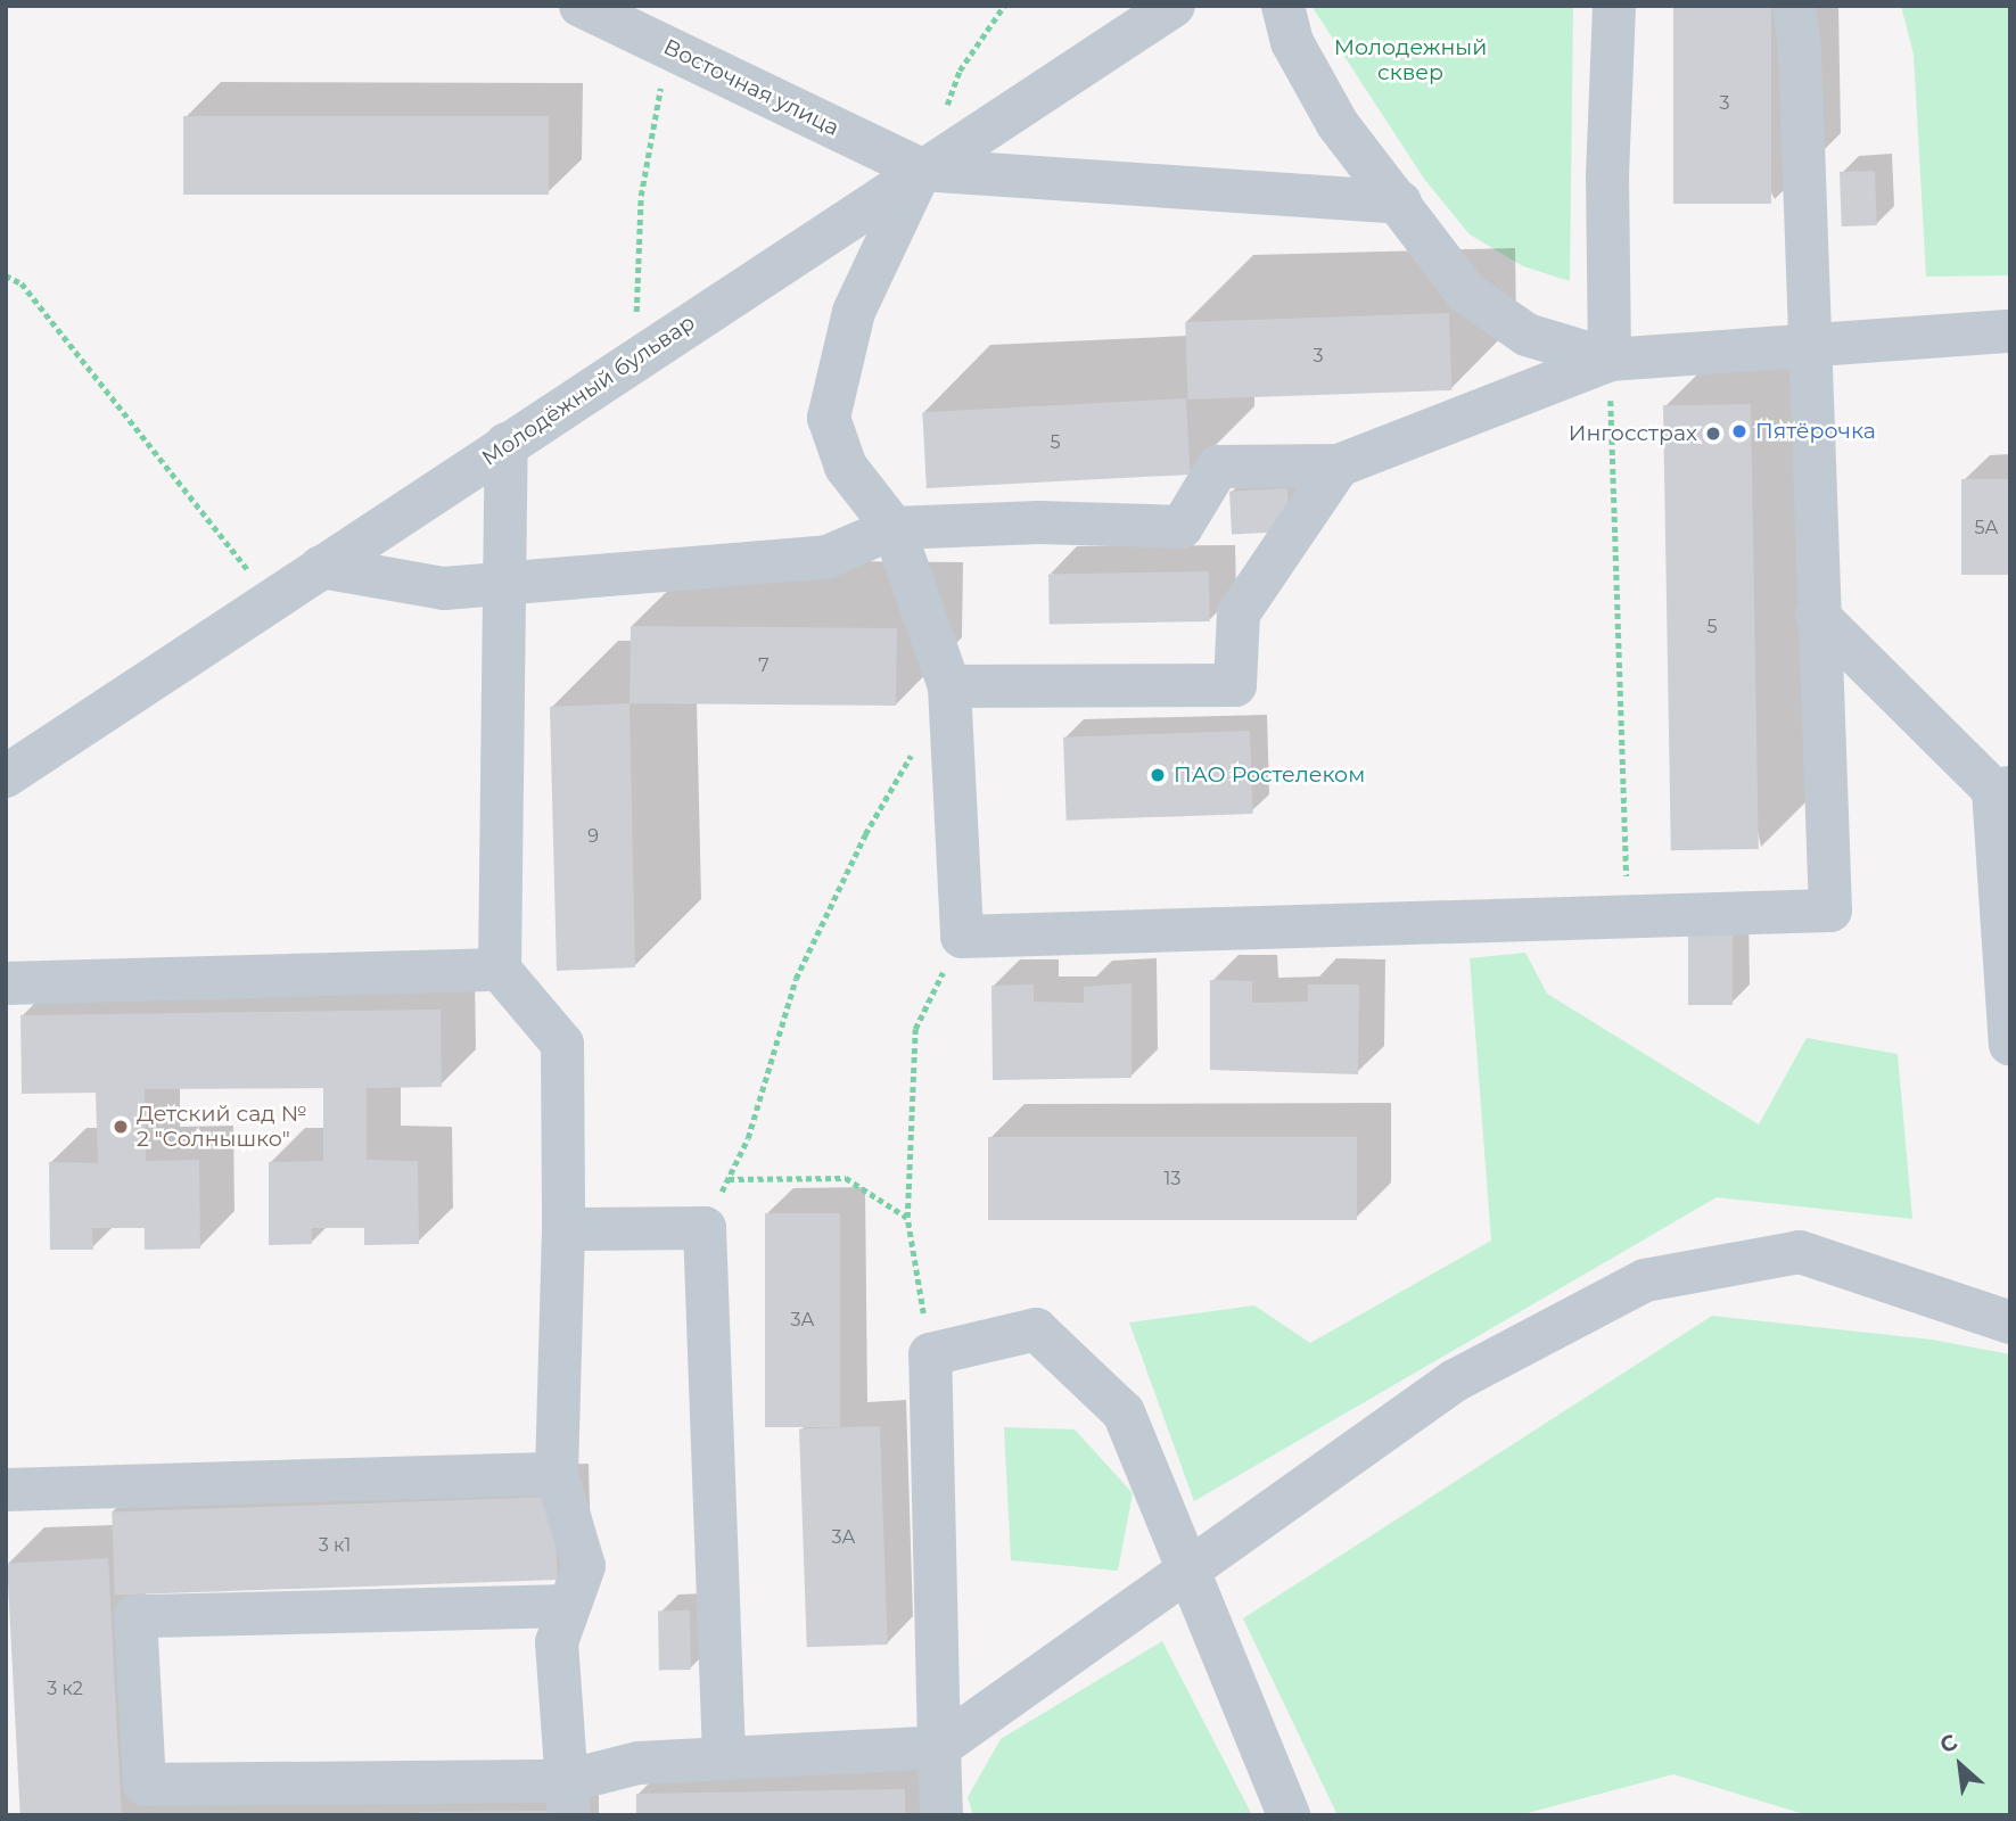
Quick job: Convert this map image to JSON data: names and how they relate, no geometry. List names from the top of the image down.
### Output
{
  "streets": {
    "street": ["Восточная улица", "Молодёжный бульвар"]
  },
  "crossings": [
    ["Восточная улица", "Молодёжный бульвар"]
  ],
  "parks": ["Молодежный сквер"],
  "places": [
    "Пятёрочка",
    "Ингосстрах",
    "ПАО Ростелеком",
    "Детский сад № 2 \"Солнышко\""
  ],
  "house_numbers": [
    "3",
    "3",
    "5",
    "5А",
    "5",
    "7",
    "9",
    "13",
    "3А",
    "3А",
    "3 к1",
    "3 к2"
  ],
  "north": "top left"
}
